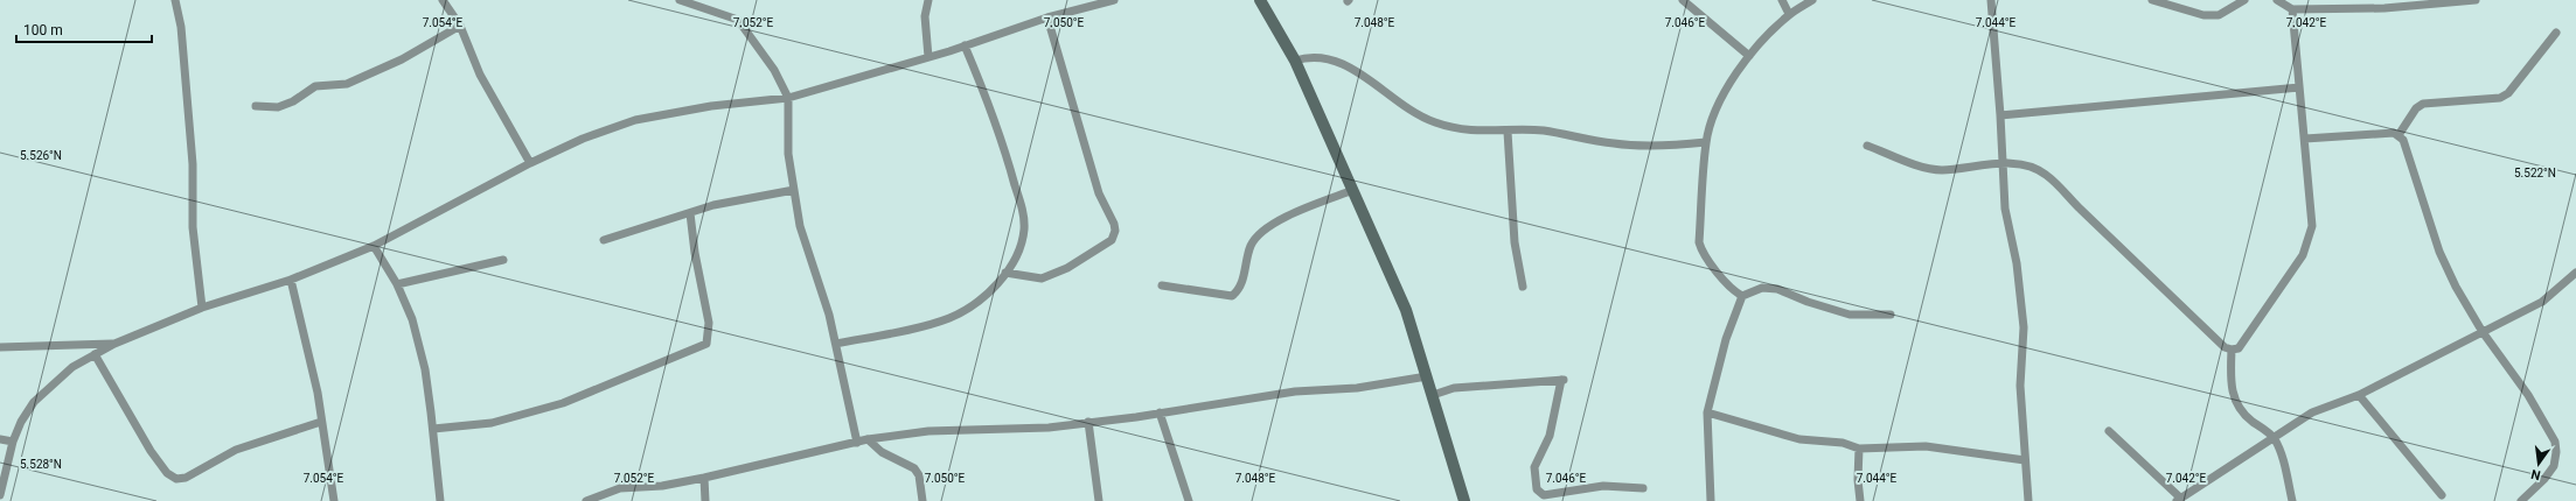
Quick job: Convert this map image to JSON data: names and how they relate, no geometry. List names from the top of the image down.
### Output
{
  "scale_bar": "100 m",
  "north": "bottom",
  "coordinates": [
    "7.048°E",
    "7.054°E",
    "7.052°E",
    "7.050°E",
    "7.046°E",
    "7.044°E",
    "7.042°E",
    "5.526°N",
    "5.522°N",
    "5.528°N"
  ]
}
